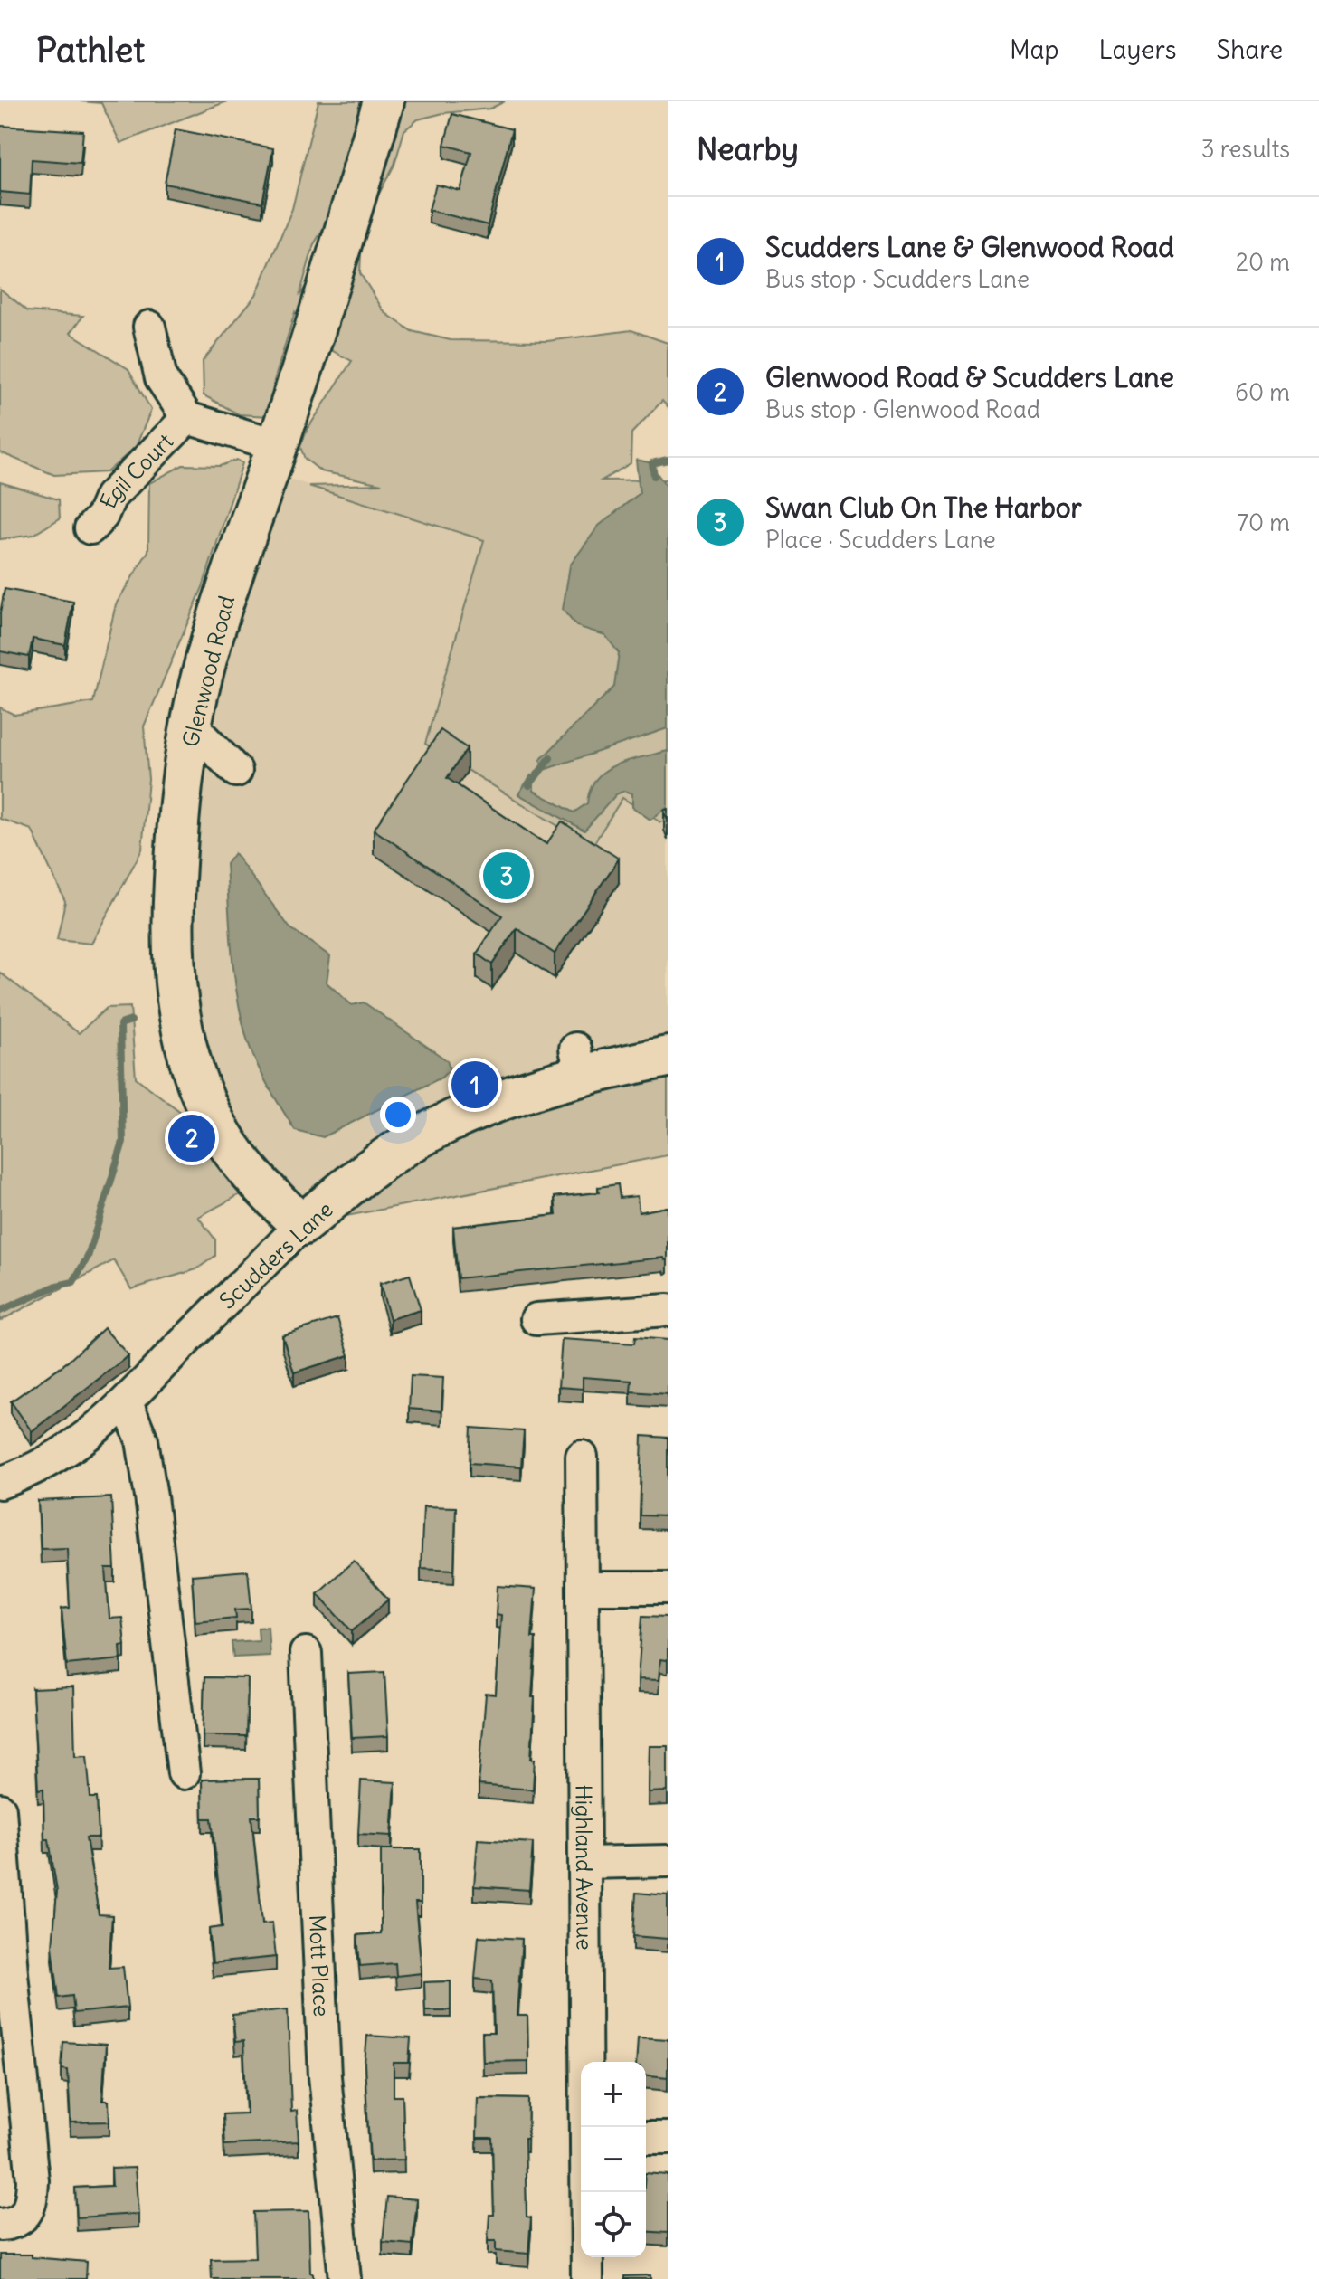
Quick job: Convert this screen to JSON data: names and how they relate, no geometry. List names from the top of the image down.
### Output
{
  "streets": {
    "main road": ["Glenwood Road", "Scudders Lane"],
    "street": ["Egil Court", "Highland Avenue", "Mott Place"]
  },
  "crossings": [
    ["Egil Court", "Glenwood Road"],
    ["Glenwood Road", "Scudders Lane"]
  ],
  "page": {
    "header": "Pathlet",
    "nav": ["Map", "Layers", "Share"],
    "heading": ["Nearby", "3 results"],
    "list": [
      {
        "mark": "1",
        "name": "Scudders Lane & Glenwood Road",
        "note": "Bus stop · Scudders Lane",
        "value": "20 m"
      },
      {
        "mark": "2",
        "name": "Glenwood Road & Scudders Lane",
        "note": "Bus stop · Glenwood Road",
        "value": "60 m"
      },
      {
        "mark": "3",
        "name": "Swan Club On The Harbor",
        "note": "Place · Scudders Lane",
        "value": "70 m"
      }
    ],
    "pins": ["3", "1", "2"],
    "map_buttons": ["+", "−"]
  }
}
